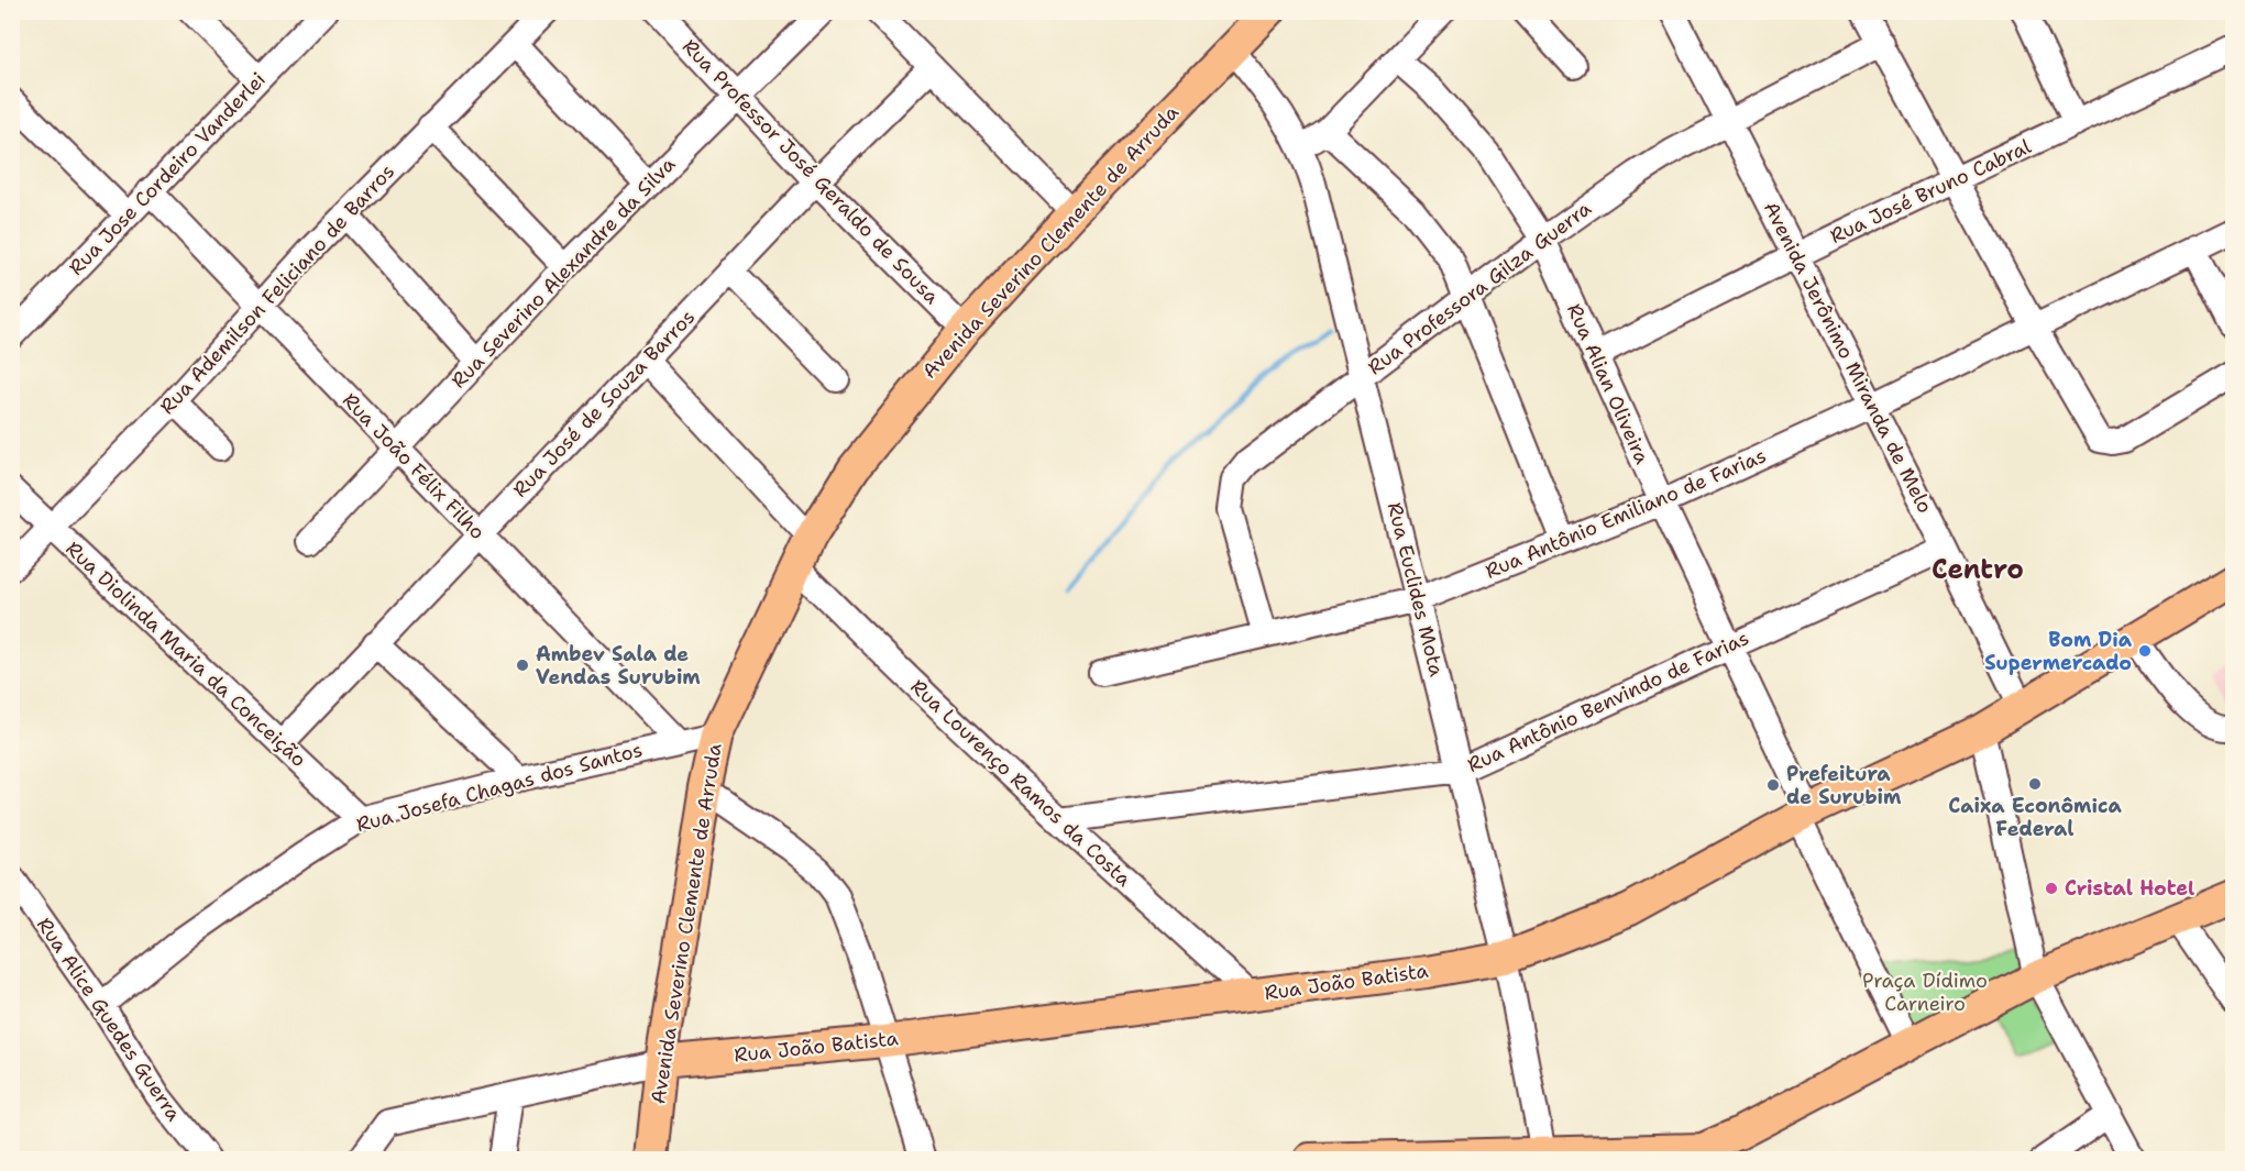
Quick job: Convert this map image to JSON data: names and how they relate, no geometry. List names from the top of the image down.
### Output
{
  "streets": {
    "main road": ["Avenida Severino Clemente de Arruda", "Rua João Batista"],
    "street": [
      "Rua Professor José Geraldo de Sousa",
      "Rua Jose Cordeiro Vanderlei",
      "Rua José Bruno Cabral",
      "Rua Severino Alexandre da Silva",
      "Rua Professora Gilza Guerra",
      "Rua Ademilson Feliciano de Barros",
      "Avenida Jerônimo Miranda de Melo",
      "Rua Alian Oliveira",
      "Rua José de Souza Barros",
      "Rua João Félix Filho",
      "Rua Antônio Emiliano de Farias",
      "Rua Euclides Mota",
      "Rua Diolinda Maria da Conceição",
      "Rua Antônio Benvindo de Farias",
      "Rua Lourenço Ramos da Costa",
      "Rua Josefa Chagas dos Santos",
      "Rua Alice Guedes Guerra"
    ]
  },
  "crossings": [
    ["Rua Professor José Geraldo de Sousa", "Avenida Severino Clemente de Arruda"],
    ["Rua Professor José Geraldo de Sousa", "Rua Severino Alexandre da Silva"],
    ["Rua Professor José Geraldo de Sousa", "Rua José de Souza Barros"],
    ["Rua Jose Cordeiro Vanderlei", "Rua João Félix Filho"],
    ["Rua José Bruno Cabral", "Avenida Jerônimo Miranda de Melo"],
    ["Rua José Bruno Cabral", "Rua Alian Oliveira"],
    ["Avenida Severino Clemente de Arruda", "Rua Euclides Mota"],
    ["Avenida Severino Clemente de Arruda", "Rua Lourenço Ramos da Costa"],
    ["Avenida Severino Clemente de Arruda", "Rua Josefa Chagas dos Santos"],
    ["Avenida Severino Clemente de Arruda", "Rua João Batista"],
    ["Rua Severino Alexandre da Silva", "Rua João Félix Filho"],
    ["Rua Professora Gilza Guerra", "Avenida Jerônimo Miranda de Melo"],
    ["Rua Professora Gilza Guerra", "Rua Alian Oliveira"],
    ["Rua Professora Gilza Guerra", "Rua Antônio Emiliano de Farias"],
    ["Rua Professora Gilza Guerra", "Rua Euclides Mota"],
    ["Rua Ademilson Feliciano de Barros", "Rua João Félix Filho"],
    ["Rua Ademilson Feliciano de Barros", "Rua Diolinda Maria da Conceição"],
    ["Avenida Jerônimo Miranda de Melo", "Rua Antônio Emiliano de Farias"],
    ["Avenida Jerônimo Miranda de Melo", "Rua Antônio Benvindo de Farias"],
    ["Avenida Jerônimo Miranda de Melo", "Rua João Batista"],
    ["Rua Alian Oliveira", "Rua Antônio Emiliano de Farias"],
    ["Rua Alian Oliveira", "Rua Antônio Benvindo de Farias"],
    ["Rua Alian Oliveira", "Rua João Batista"],
    ["Rua José de Souza Barros", "Rua João Félix Filho"],
    ["Rua José de Souza Barros", "Rua Diolinda Maria da Conceição"],
    ["Rua João Félix Filho", "Rua Josefa Chagas dos Santos"],
    ["Rua Antônio Emiliano de Farias", "Rua Euclides Mota"],
    ["Rua Euclides Mota", "Rua Antônio Benvindo de Farias"],
    ["Rua Euclides Mota", "Rua João Batista"],
    ["Rua Diolinda Maria da Conceição", "Rua Josefa Chagas dos Santos"],
    ["Rua Antônio Benvindo de Farias", "Rua Lourenço Ramos da Costa"],
    ["Rua Lourenço Ramos da Costa", "Rua João Batista"],
    ["Rua Josefa Chagas dos Santos", "Rua Alice Guedes Guerra"]
  ],
  "districts": ["Centro"],
  "parks": ["Praça Dídimo Carneiro"],
  "places": [
    "Bom Dia Supermercado",
    "Ambev Sala de Vendas Surubim",
    "Caixa Econômica Federal",
    "Prefeitura de Surubim",
    "Cristal Hotel"
  ]
}
